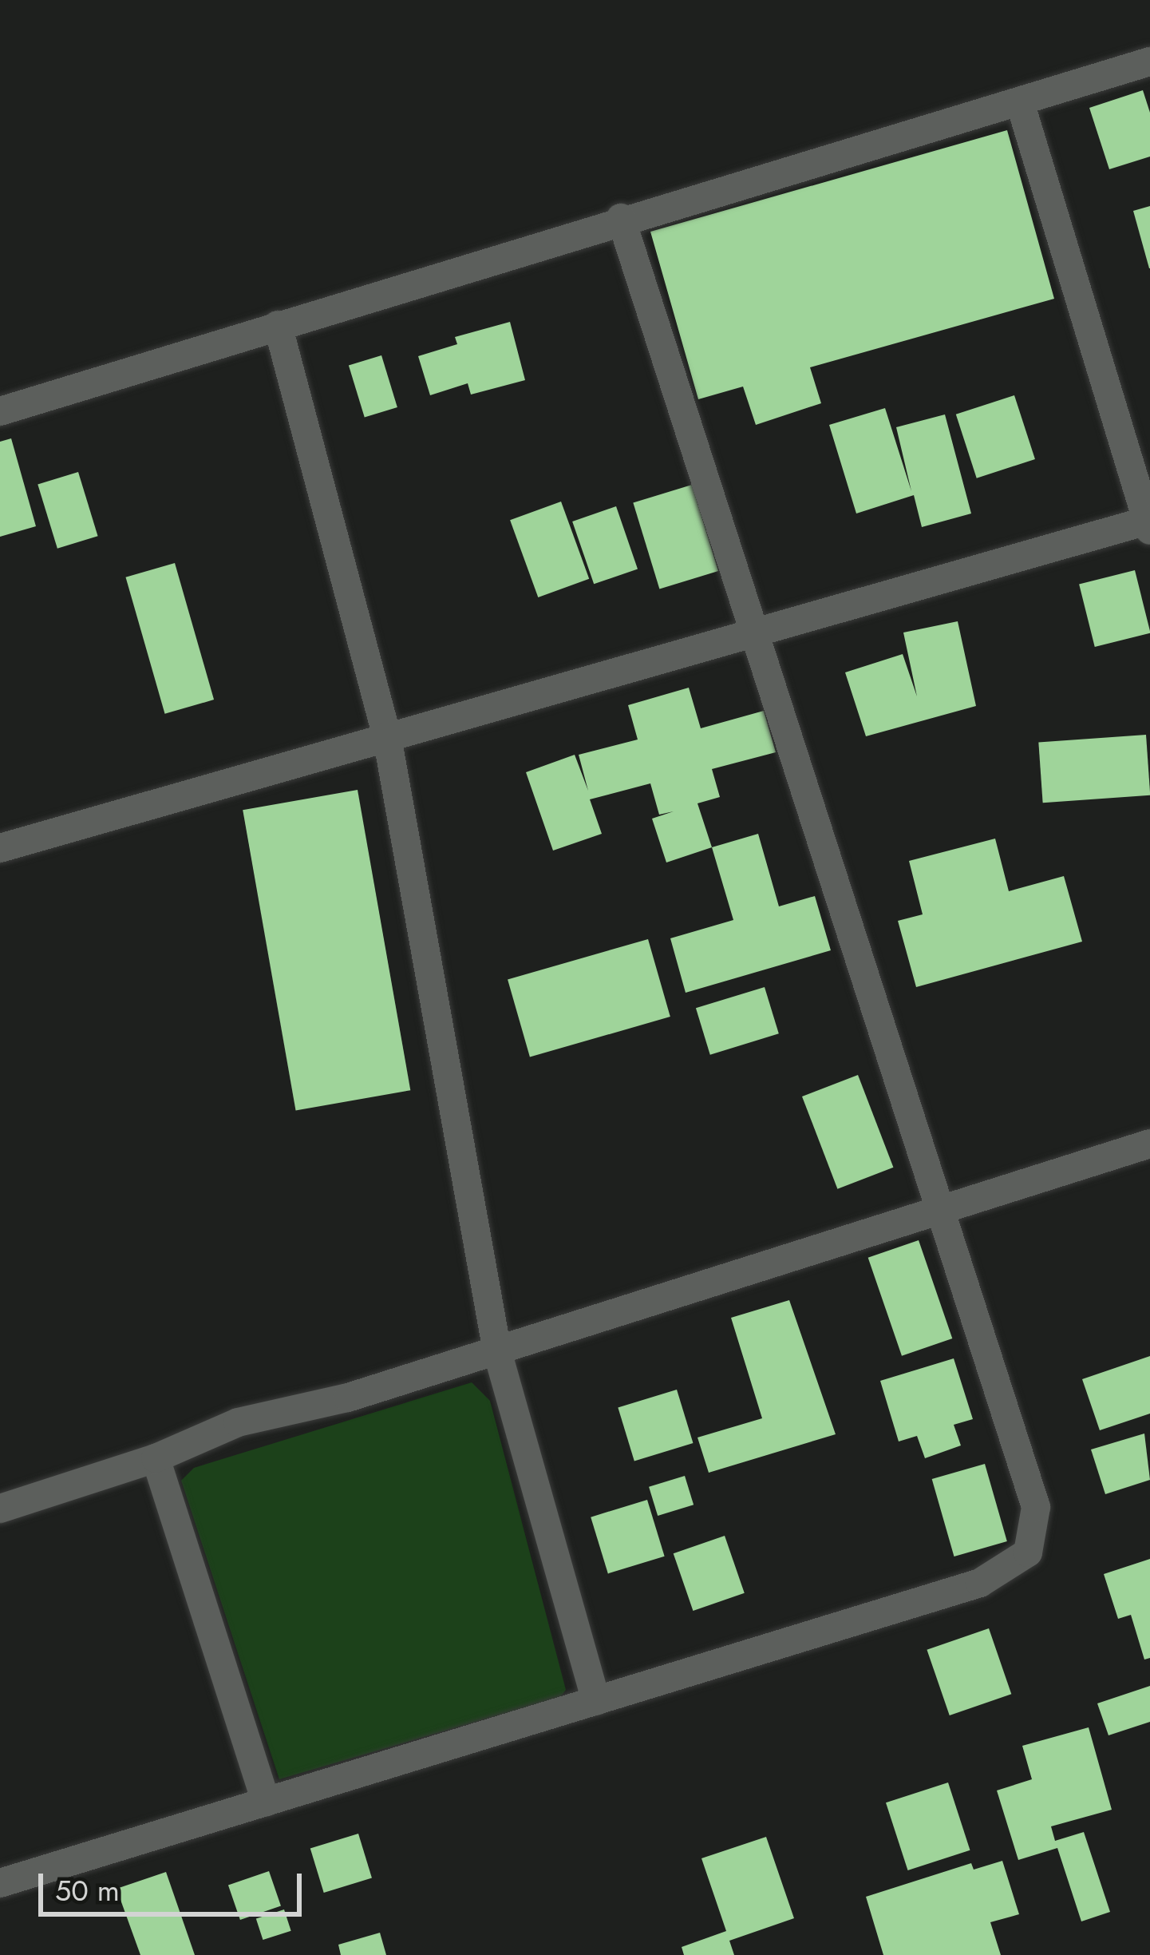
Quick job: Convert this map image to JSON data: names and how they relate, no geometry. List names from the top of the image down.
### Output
{
  "scale_bar": "50 m"
}
